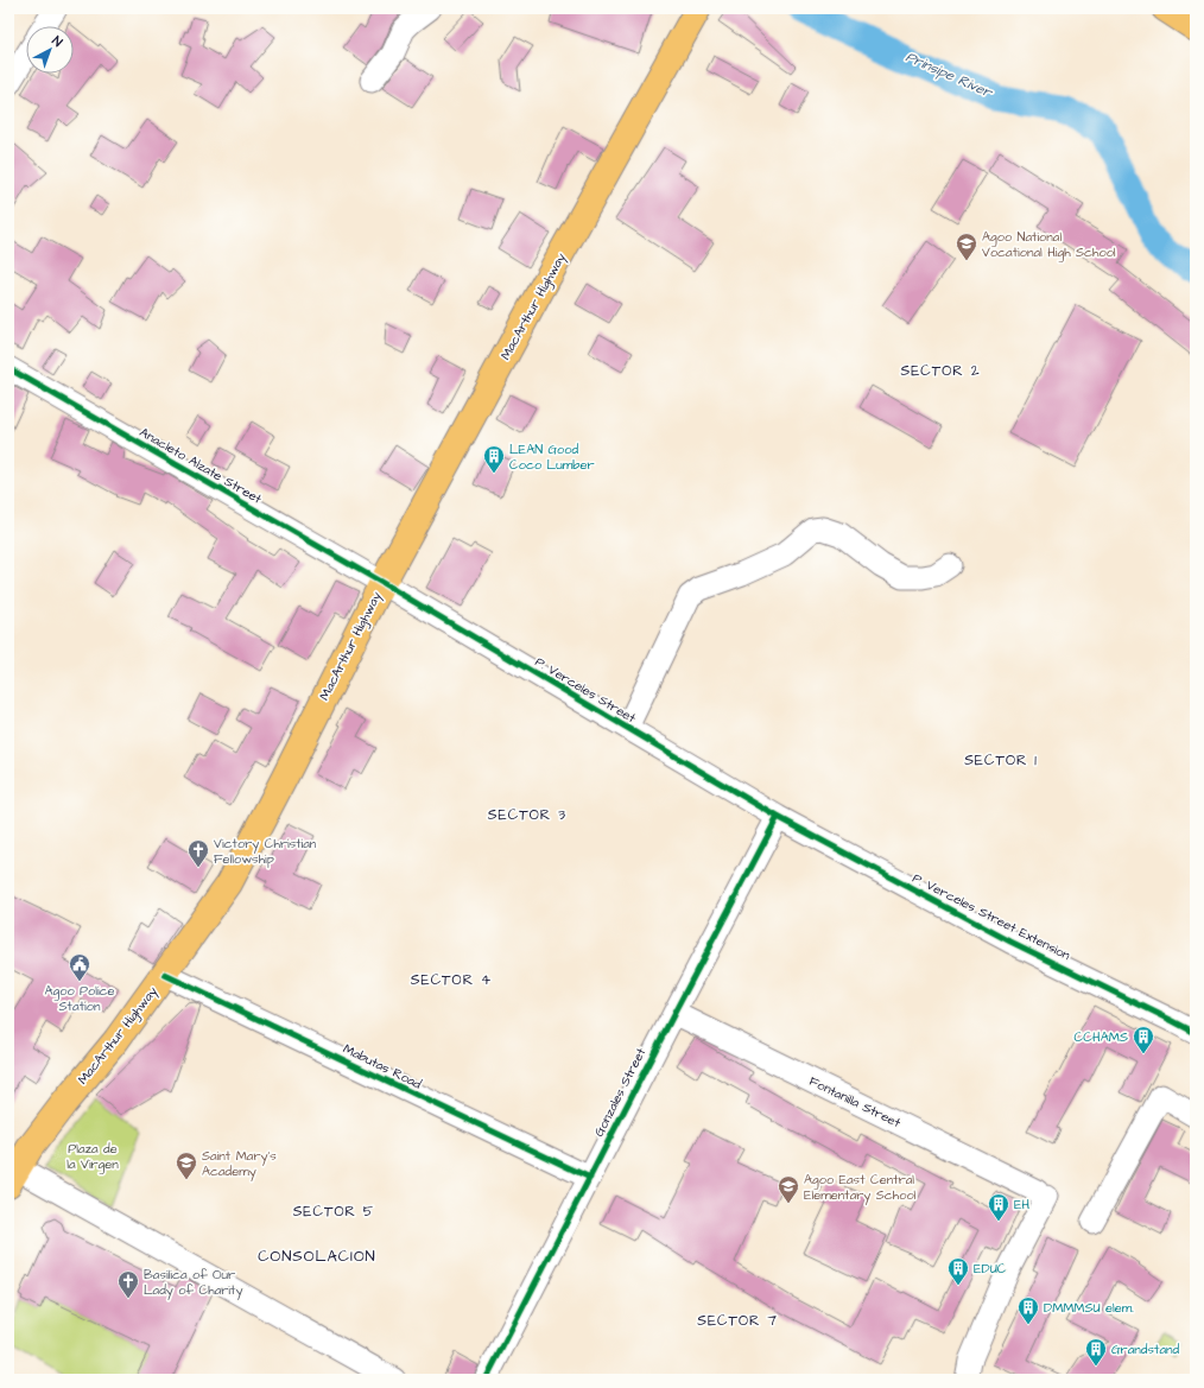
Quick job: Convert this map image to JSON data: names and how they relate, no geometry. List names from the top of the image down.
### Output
{
  "streets": {
    "main road": ["MacArthur Highway"],
    "street": [
      "Anacleto Alzate Street",
      "P. Verceles Street",
      "P. Verceles Street Extension",
      "Mabutas Road",
      "Gonzales Street",
      "Fontanilla Street"
    ]
  },
  "crossings": [
    ["MacArthur Highway", "Anacleto Alzate Street"],
    ["MacArthur Highway", "P. Verceles Street"],
    ["MacArthur Highway", "Mabutas Road"],
    ["Anacleto Alzate Street", "P. Verceles Street"],
    ["P. Verceles Street", "P. Verceles Street Extension"],
    ["P. Verceles Street", "Gonzales Street"],
    ["P. Verceles Street Extension", "Gonzales Street"],
    ["Mabutas Road", "Gonzales Street"],
    ["Gonzales Street", "Fontanilla Street"]
  ],
  "districts": [
    "SECTOR 2",
    "SECTOR 1",
    "SECTOR 3",
    "SECTOR 4",
    "SECTOR 5",
    "CONSOLACION",
    "SECTOR 7"
  ],
  "water": ["Prinsipe River"],
  "parks": ["Plaza de la Virgen"],
  "places": {
    "school or university": ["Agoo National Vocational High School", "Saint Mary's Academy", "Agoo East Central Elementary School"],
    "building": [
      "LEAN Good Coco Lumber",
      "CCHAMS",
      "EH",
      "EDUC",
      "DMMMSU elem.",
      "Grandstand"
    ],
    "church": ["Victory Christian Fellowship", "Basilica of Our Lady of Charity"],
    "public building": ["Agoo Police Station"]
  },
  "north": "top right"
}
